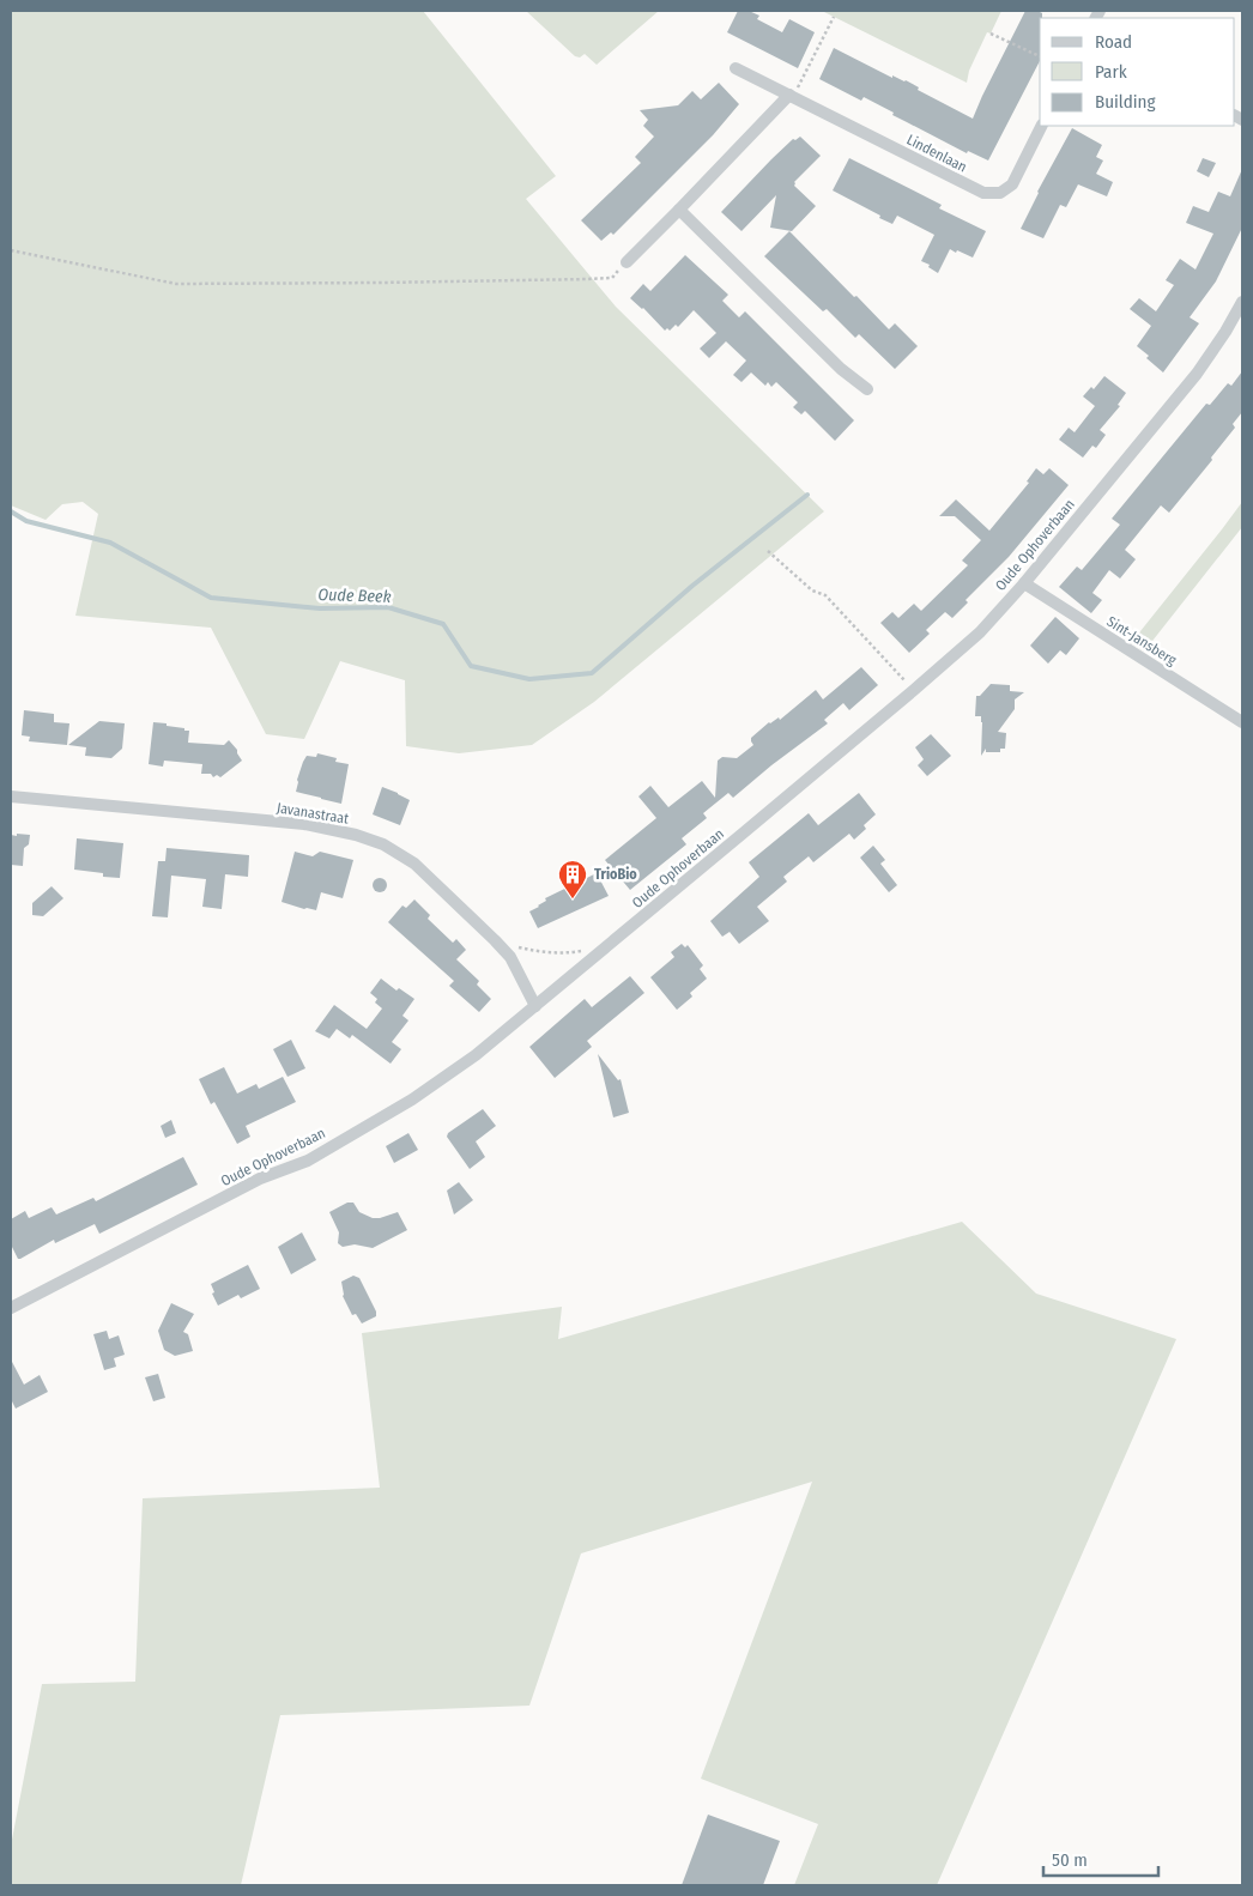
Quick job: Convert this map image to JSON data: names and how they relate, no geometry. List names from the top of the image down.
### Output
{
  "streets": {
    "street": [
      "Lindenlaan",
      "Oude Ophoverbaan",
      "Sint-Jansberg",
      "Javanastraat"
    ]
  },
  "crossings": [
    ["Oude Ophoverbaan", "Sint-Jansberg"],
    ["Oude Ophoverbaan", "Javanastraat"]
  ],
  "water": ["Oude Beek"],
  "places": {
    "building": ["TrioBio"]
  },
  "legend": ["Road", "Park", "Building"],
  "scale_bar": "50 m"
}
